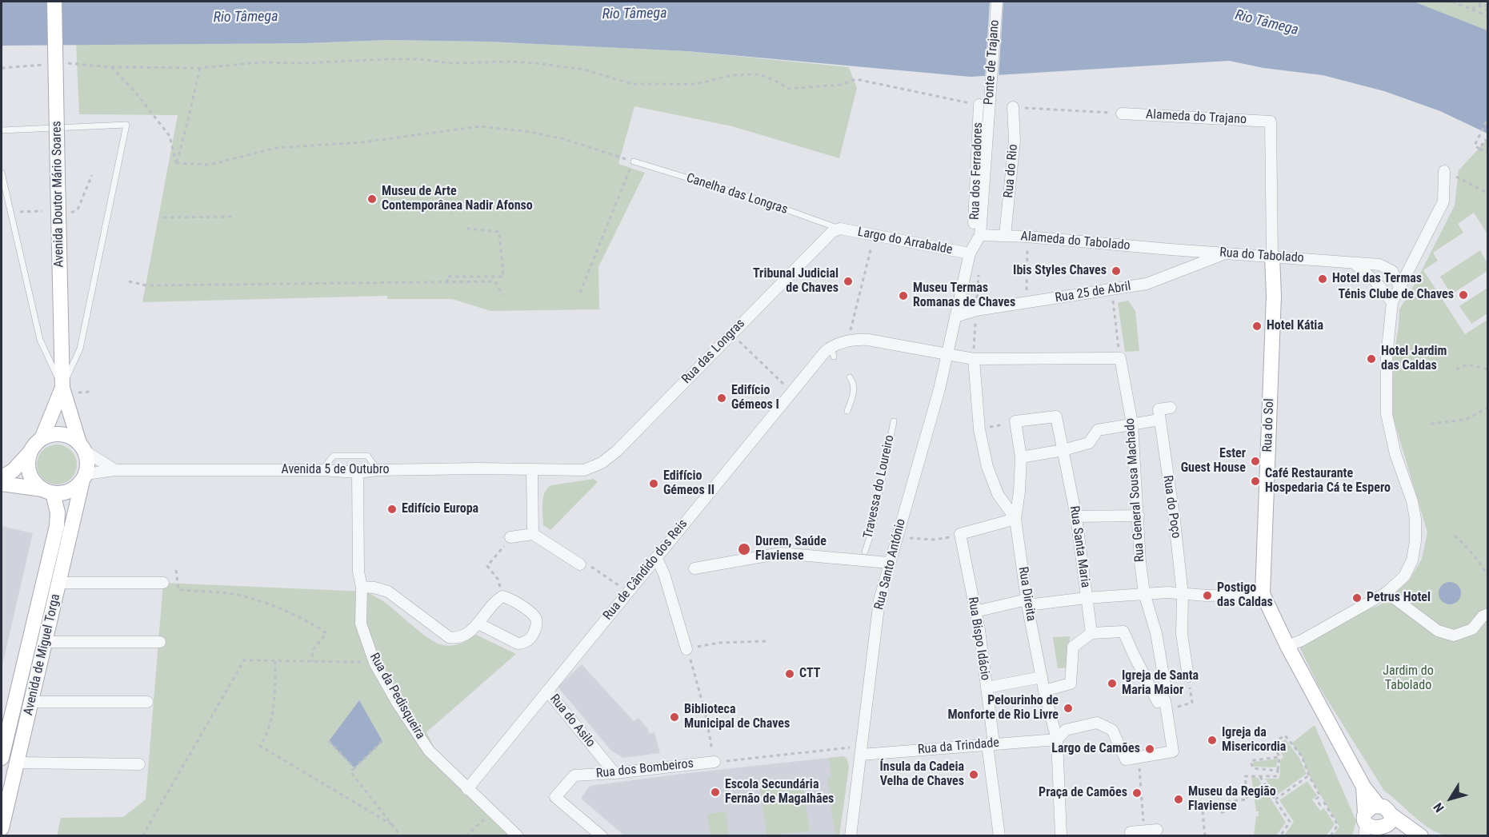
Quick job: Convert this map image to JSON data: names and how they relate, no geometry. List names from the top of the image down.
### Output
{
  "streets": {
    "main road": ["Avenida Doutor Mário Soares", "Rua do Sol", "Avenida de Miguel Torga"],
    "street": [
      "Ponte de Trajano",
      "Alameda do Trajano",
      "Rua dos Ferradores",
      "Rua do Rio",
      "Largo do Arrabalde",
      "Alameda do Tabolado",
      "Rua do Tabolado",
      "Rua 25 de Abril",
      "Rua das Longras",
      "Avenida 5 de Outubro",
      "Rua General Sousa Machado",
      "Rua do Poço",
      "Rua Santa Maria",
      "Rua Santo António",
      "Rua de Cândido dos Reis",
      "Rua Direita",
      "Rua Bispo Idácio",
      "Rua da Pedisqueira",
      "Rua do Asilo",
      "Rua da Trindade",
      "Rua dos Bombeiros"
    ],
    "lane": ["Canelha das Longras", "Travessa do Loureiro"]
  },
  "crossings": [
    ["Ponte de Trajano", "Rua dos Ferradores"],
    ["Ponte de Trajano", "Largo do Arrabalde"],
    ["Ponte de Trajano", "Alameda do Tabolado"],
    ["Alameda do Trajano", "Rua do Tabolado"],
    ["Alameda do Trajano", "Rua do Sol"],
    ["Rua dos Ferradores", "Largo do Arrabalde"],
    ["Rua dos Ferradores", "Alameda do Tabolado"],
    ["Rua do Rio", "Alameda do Tabolado"],
    ["Avenida Doutor Mário Soares", "Avenida 5 de Outubro"],
    ["Avenida Doutor Mário Soares", "Avenida de Miguel Torga"],
    ["Canelha das Longras", "Largo do Arrabalde"],
    ["Canelha das Longras", "Rua das Longras"],
    ["Largo do Arrabalde", "Alameda do Tabolado"],
    ["Largo do Arrabalde", "Rua 25 de Abril"],
    ["Largo do Arrabalde", "Rua das Longras"],
    ["Largo do Arrabalde", "Rua Santo António"],
    ["Alameda do Tabolado", "Rua do Tabolado"],
    ["Rua do Tabolado", "Rua 25 de Abril"],
    ["Rua do Tabolado", "Rua do Sol"],
    ["Rua das Longras", "Avenida 5 de Outubro"],
    ["Avenida 5 de Outubro", "Avenida de Miguel Torga"],
    ["Avenida 5 de Outubro", "Rua da Pedisqueira"],
    ["Rua Santo António", "Rua da Trindade"],
    ["Rua de Cândido dos Reis", "Rua da Pedisqueira"],
    ["Rua de Cândido dos Reis", "Rua do Asilo"],
    ["Rua Direita", "Rua Bispo Idácio"],
    ["Rua Direita", "Rua da Trindade"],
    ["Rua Bispo Idácio", "Rua da Trindade"],
    ["Rua do Asilo", "Rua dos Bombeiros"]
  ],
  "water": ["Rio Tâmega"],
  "parks": ["Jardim do Tabolado"],
  "places": [
    "Museu de Arte Contemporânea Nadir Afonso",
    "Ibis Styles Chaves",
    "Hotel das Termas",
    "Tribunal Judicial de Chaves",
    "Ténis Clube de Chaves",
    "Museu Termas Romanas de Chaves",
    "Hotel Kátia",
    "Hotel Jardim das Caldas",
    "Edifício Gémeos I",
    "Ester Guest House",
    "Café Restaurante Hospedaria Cá te Espero",
    "Edifício Gémeos II",
    "Edifício Europa",
    "Durem, Saúde Flaviense",
    "Postigo das Caldas",
    "Petrus Hotel",
    "CTT",
    "Igreja de Santa Maria Maior",
    "Pelourinho de Monforte de Rio Livre",
    "Biblioteca Municipal de Chaves",
    "Igreja da Misericordia",
    "Largo de Camões",
    "Ínsula da Cadeia Velha de Chaves",
    "Escola Secundária Fernão de Magalhães",
    "Praça de Camões",
    "Museu da Região Flaviense"
  ],
  "north": "bottom left"
}
